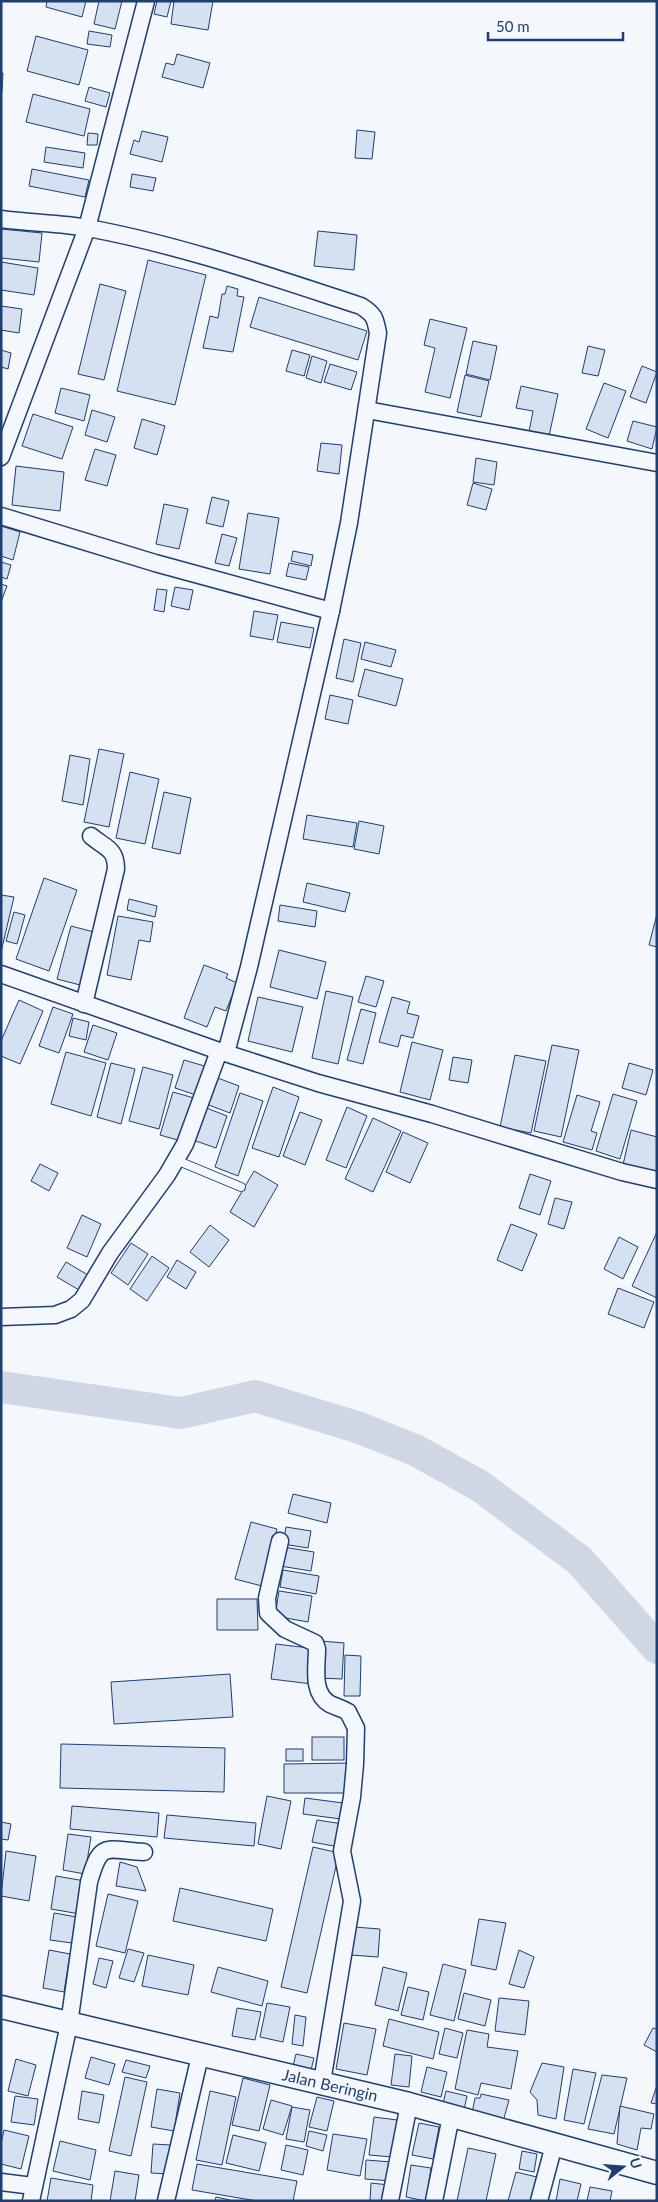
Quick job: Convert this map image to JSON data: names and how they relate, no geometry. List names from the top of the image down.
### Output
{
  "streets": {
    "street": ["Jalan Beringin"]
  },
  "scale_bar": "50 m",
  "north": "right"
}
